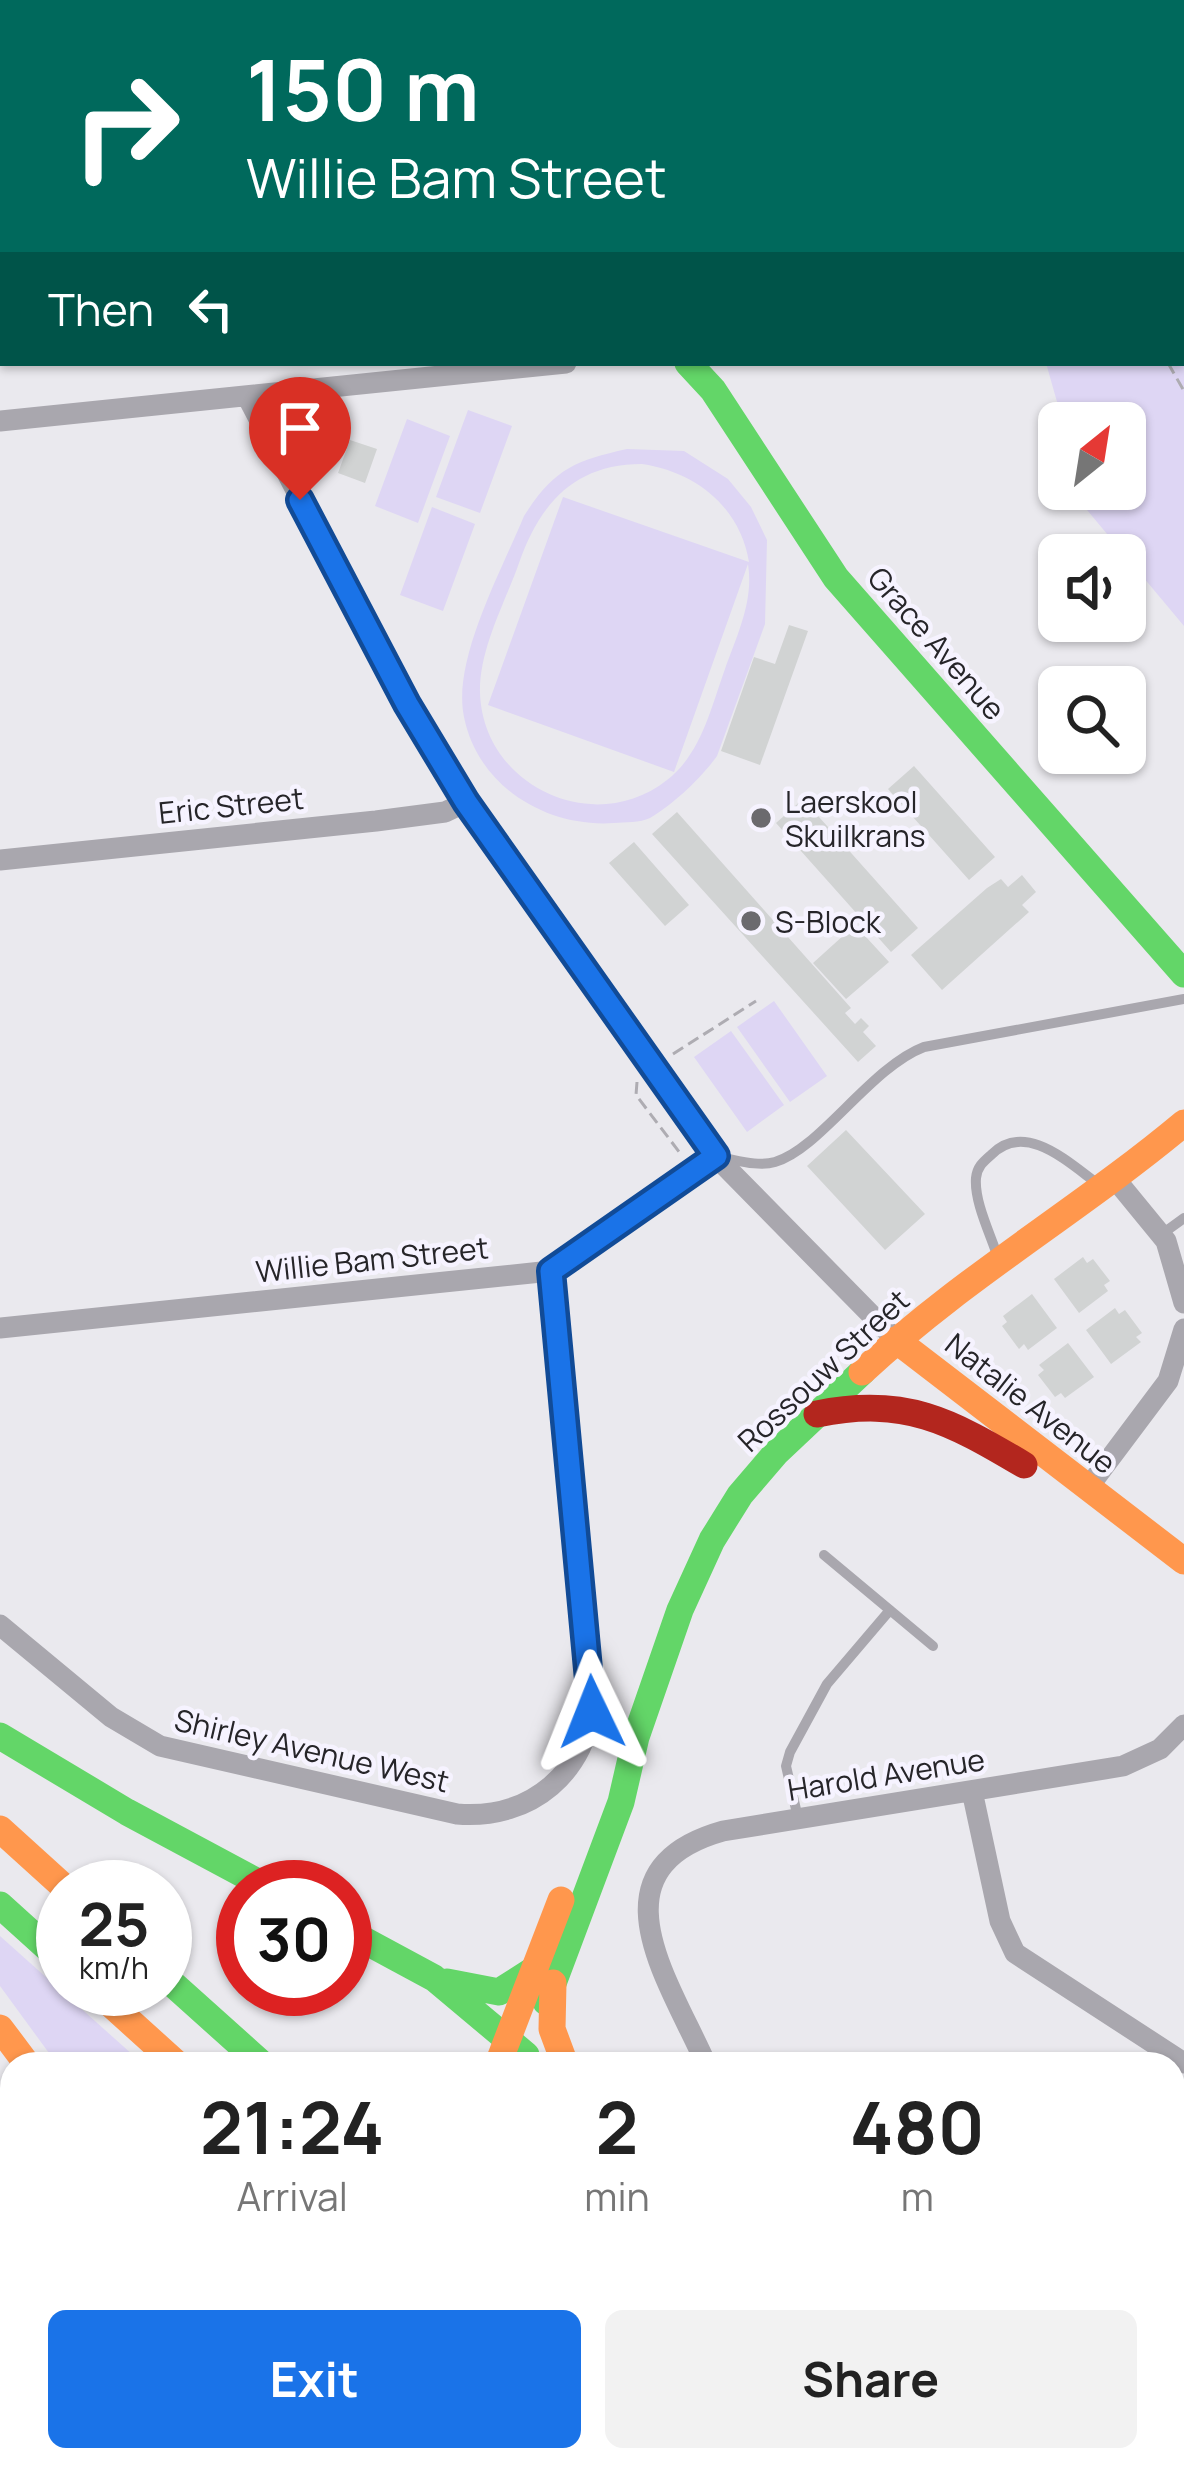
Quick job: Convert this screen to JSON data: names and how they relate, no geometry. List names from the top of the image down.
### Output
{
  "streets": {
    "main road": ["Grace Avenue", "Rossouw Street", "Natalie Avenue"],
    "street": [
      "Eric Street",
      "Willie Bam Street",
      "Shirley Avenue West",
      "Harold Avenue"
    ]
  },
  "crossings": [
    ["Eric Street", "Natalie Avenue"],
    ["Willie Bam Street", "Natalie Avenue"],
    ["Willie Bam Street", "Shirley Avenue West"],
    ["Rossouw Street", "Natalie Avenue"]
  ],
  "places": ["Laerskool Skuilkrans", "S-Block"],
  "north": "top right",
  "page": {
    "turn": ["150 m", "Willie Bam Street"],
    "then": "Then",
    "speed": "25 km/h",
    "limit": "30",
    "eta": [
      "21:24",
      "Arrival",
      "2",
      "min",
      "480",
      "m"
    ],
    "buttons": ["Exit", "Share"]
  }
}
